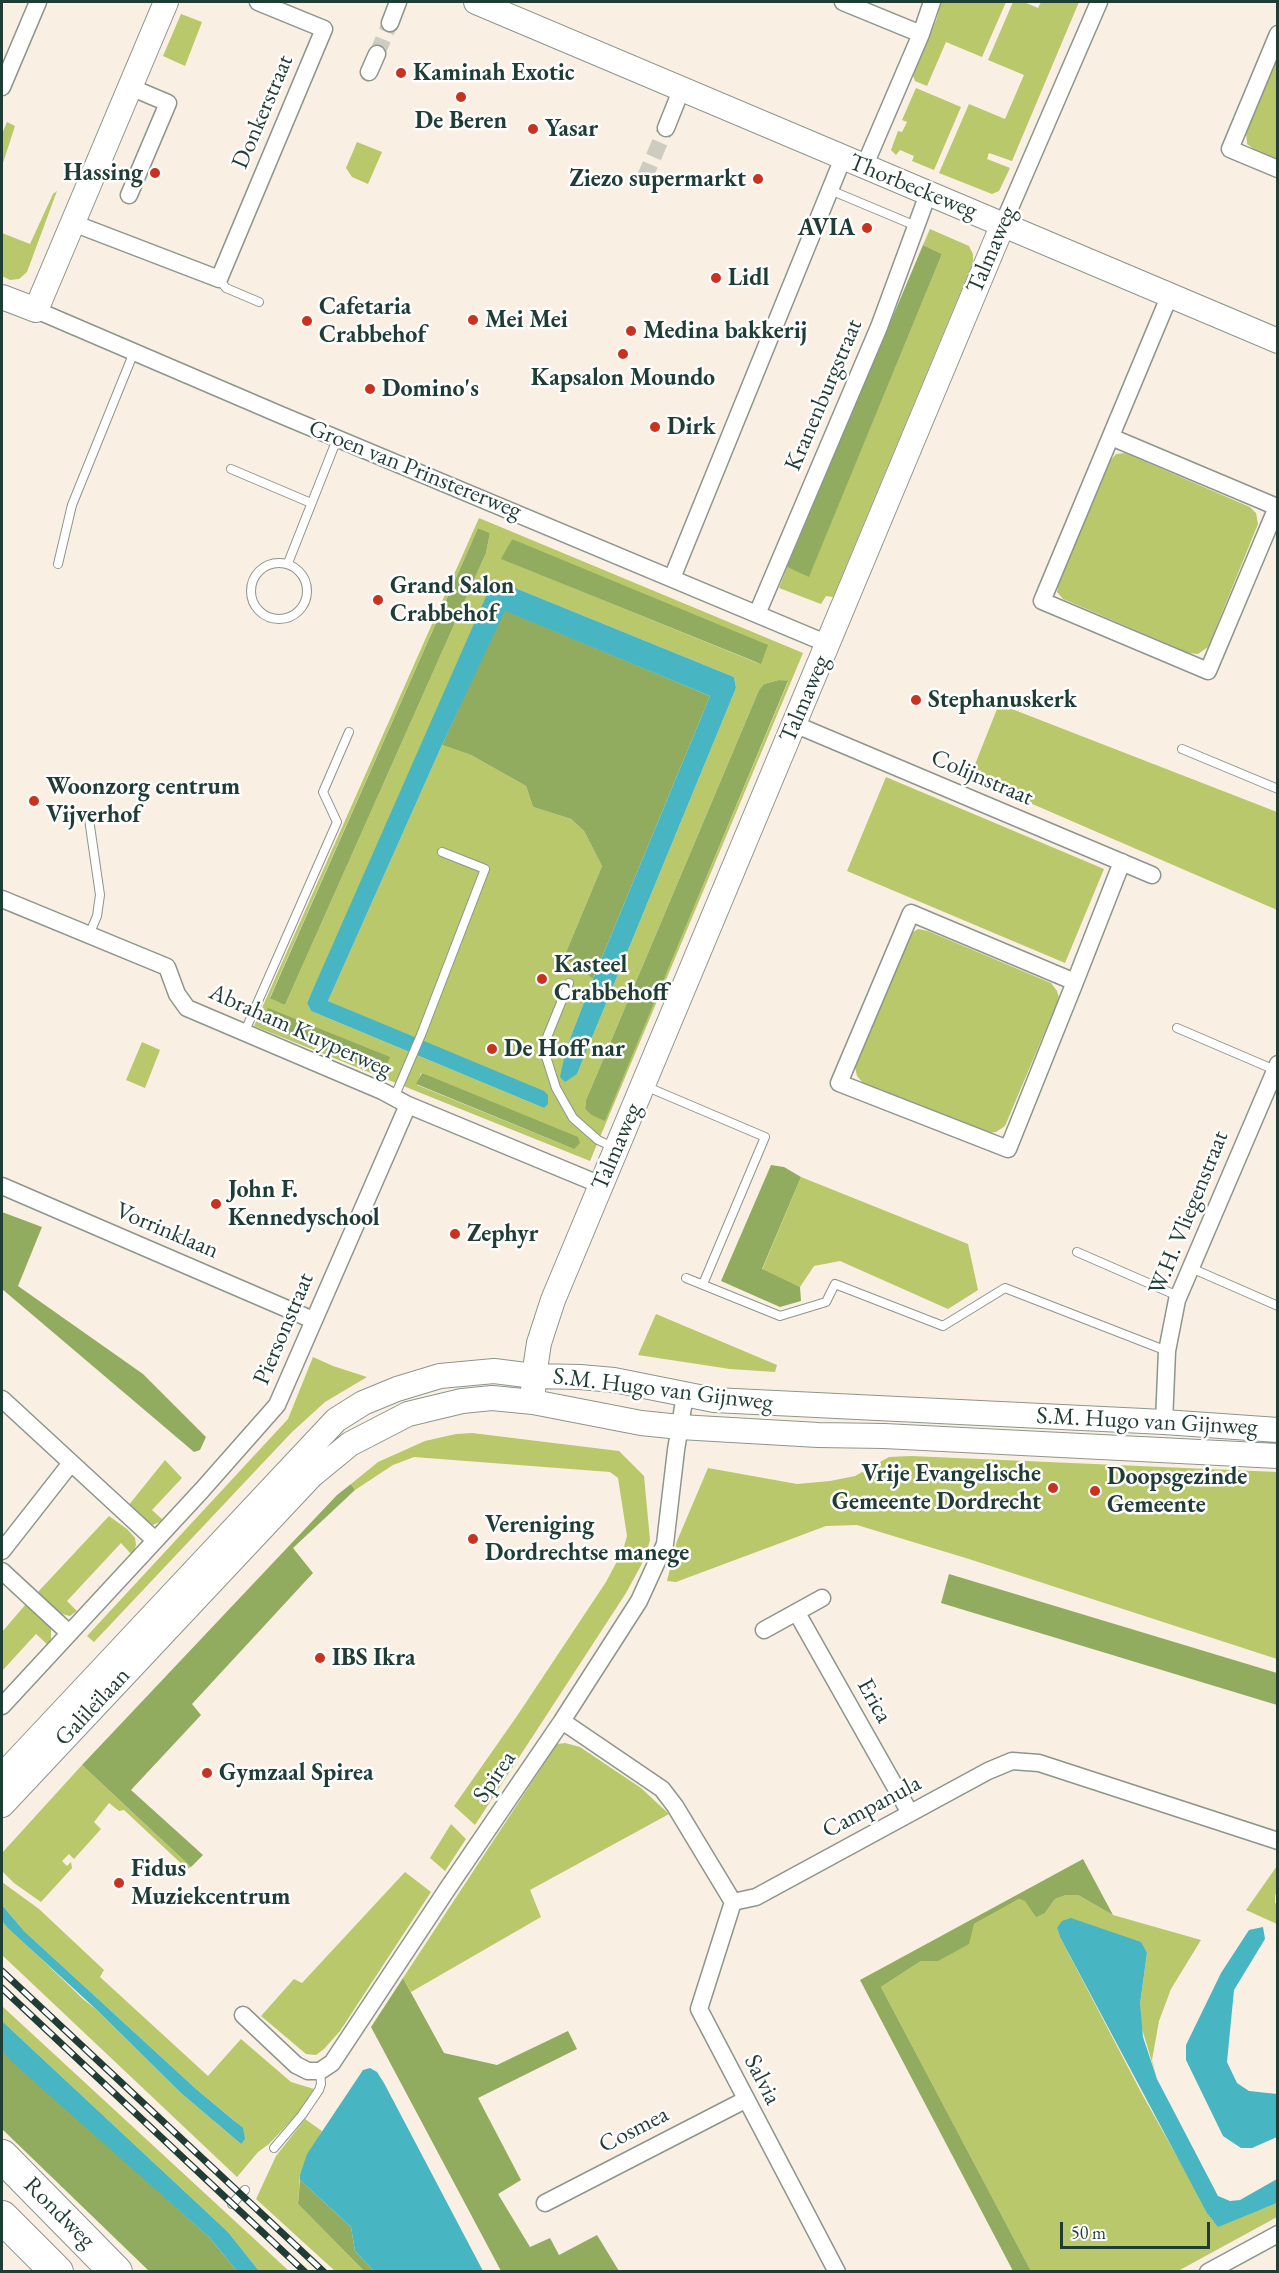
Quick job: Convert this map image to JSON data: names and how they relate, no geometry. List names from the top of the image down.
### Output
{
  "streets": {
    "highway": ["Rondweg"],
    "street": [
      "Donkerstraat",
      "Thorbeckeweg",
      "Talmaweg",
      "Kranenburgstraat",
      "Groen van Prinstererweg",
      "Colijnstraat",
      "Abraham Kuyperweg",
      "W.H. Vliegenstraat",
      "Vorrinklaan",
      "Piersonstraat",
      "S.M. Hugo van Gijnweg",
      "Erica",
      "Galileïlaan",
      "Spirea",
      "Campanula",
      "Salvia",
      "Cosmea"
    ]
  },
  "crossings": [
    ["Thorbeckeweg", "Talmaweg"],
    ["Thorbeckeweg", "Kranenburgstraat"],
    ["Talmaweg", "Groen van Prinstererweg"],
    ["Talmaweg", "Colijnstraat"],
    ["Talmaweg", "Abraham Kuyperweg"],
    ["Talmaweg", "S.M. Hugo van Gijnweg"],
    ["Kranenburgstraat", "Groen van Prinstererweg"],
    ["Abraham Kuyperweg", "Piersonstraat"],
    ["W.H. Vliegenstraat", "S.M. Hugo van Gijnweg"],
    ["Vorrinklaan", "Piersonstraat"],
    ["S.M. Hugo van Gijnweg", "Galileïlaan"],
    ["S.M. Hugo van Gijnweg", "Spirea"],
    ["Erica", "Campanula"],
    ["Campanula", "Salvia"],
    ["Salvia", "Cosmea"]
  ],
  "places": [
    "Kaminah Exotic",
    "De Beren",
    "Yasar",
    "Hassing",
    "Ziezo supermarkt",
    "AVIA",
    "Lidl",
    "Mei Mei",
    "Cafetaria Crabbehof",
    "Medina bakkerij",
    "Kapsalon Moundo",
    "Domino's",
    "Dirk",
    "Grand Salon Crabbehof",
    "Stephanuskerk",
    "Woonzorg centrum Vijverhof",
    "Kasteel Crabbehoff",
    "De Hoff'nar",
    "John F. Kennedyschool",
    "Zephyr",
    "Vrije Evangelische Gemeente Dordrecht",
    "Doopsgezinde Gemeente",
    "Vereniging Dordrechtse manege",
    "IBS Ikra",
    "Gymzaal Spirea",
    "Fidus Muziekcentrum"
  ],
  "scale_bar": "50 m"
}
